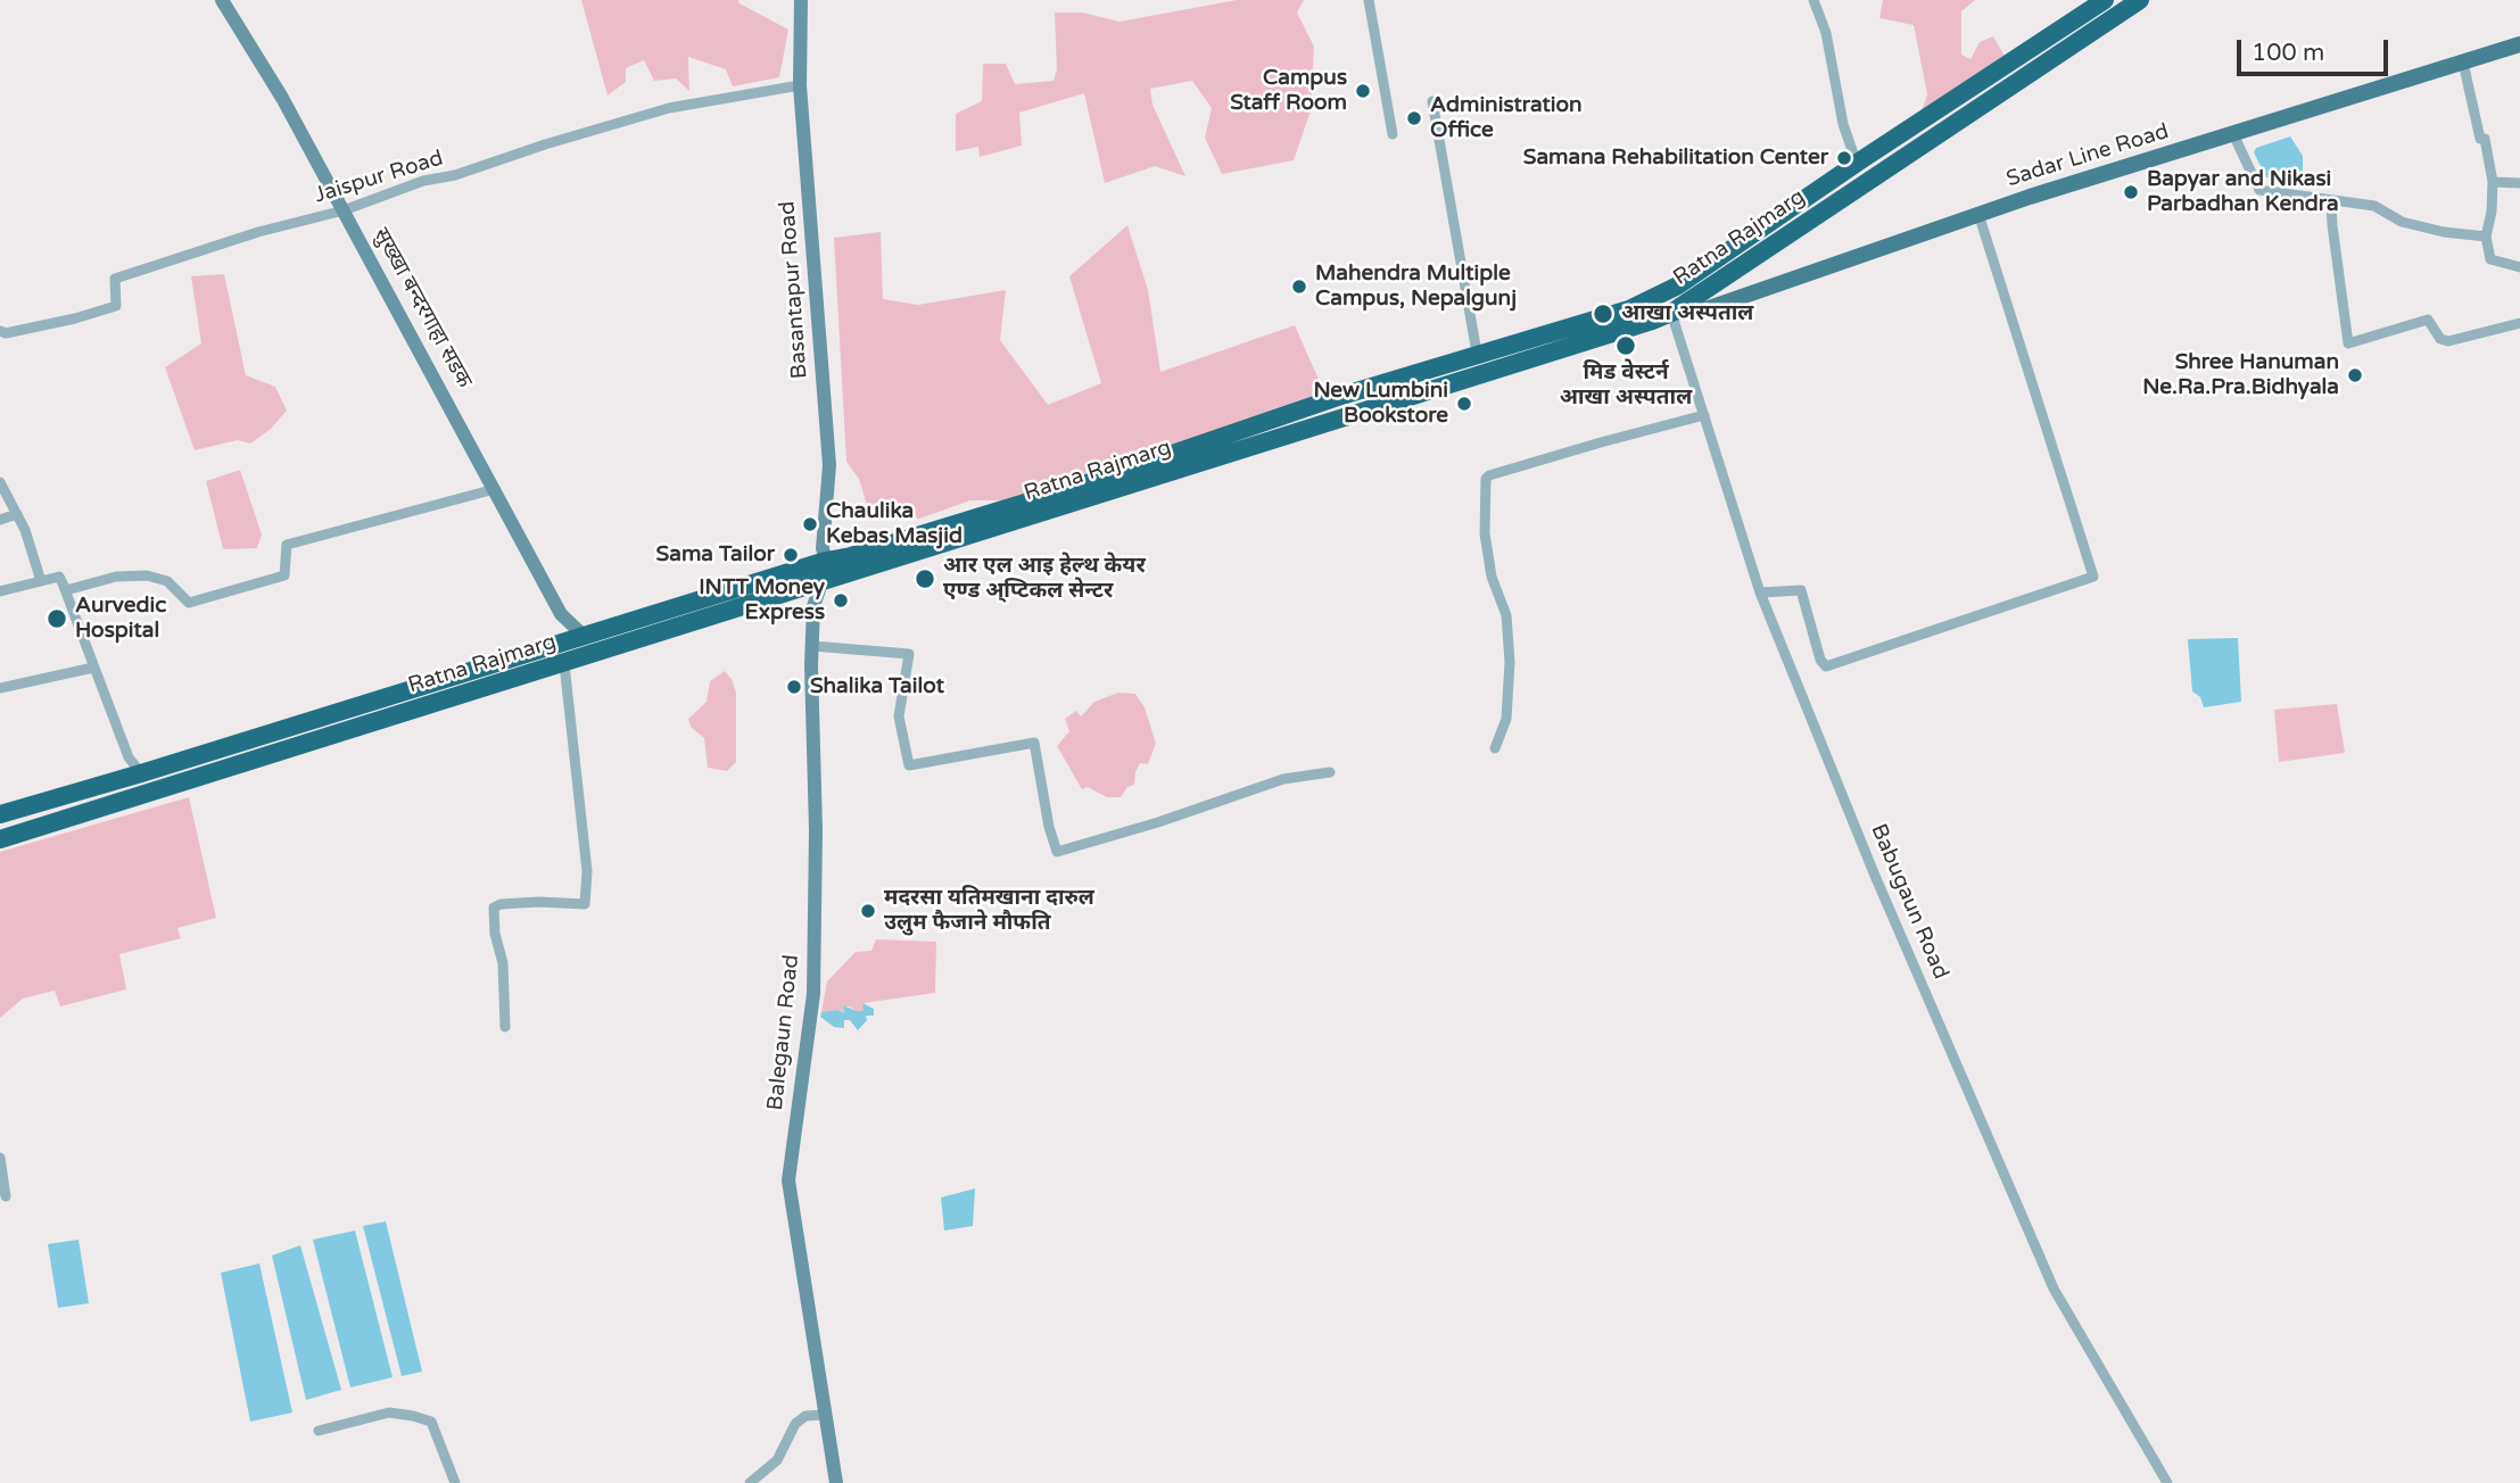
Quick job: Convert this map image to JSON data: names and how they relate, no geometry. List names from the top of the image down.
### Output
{
  "streets": {
    "highway": ["Ratna Rajmarg"],
    "main road": ["Sadar Line Road"],
    "street": [
      "Jaispur Road",
      "Basantapur Road",
      "सुख्खा बन्दरगाहा सडक",
      "Babugaun Road",
      "Balegaun Road"
    ]
  },
  "crossings": [
    ["Sadar Line Road", "Ratna Rajmarg"],
    ["Sadar Line Road", "Babugaun Road"],
    ["Jaispur Road", "Basantapur Road"],
    ["Jaispur Road", "सुख्खा बन्दरगाहा सडक"],
    ["Ratna Rajmarg", "Basantapur Road"],
    ["Ratna Rajmarg", "सुख्खा बन्दरगाहा सडक"],
    ["Ratna Rajmarg", "Babugaun Road"],
    ["Ratna Rajmarg", "Balegaun Road"],
    ["Basantapur Road", "Balegaun Road"]
  ],
  "places": [
    "Campus Staff Room",
    "Administration Office",
    "Samana Rehabilitation Center",
    "Bapyar and Nikasi Parbadhan Kendra",
    "Mahendra Multiple Campus, Nepalgunj",
    "आखा अस्पताल",
    "मिड वेस्टर्न आखा अस्पताल",
    "Shree Hanuman Ne.Ra.Pra.Bidhyala",
    "New Lumbini Bookstore",
    "Chaulika Kebas Masjid",
    "Sama Tailor",
    "आर एल आइ हेल्थ केयर एण्ड अ्प्टिकल सेन्टर",
    "INTT Money Express",
    "Aurvedic Hospital",
    "Shalika Tailot",
    "मदरसा यतिमखाना दारुल उलुम फैजाने माैफति"
  ],
  "scale_bar": "100 m"
}
